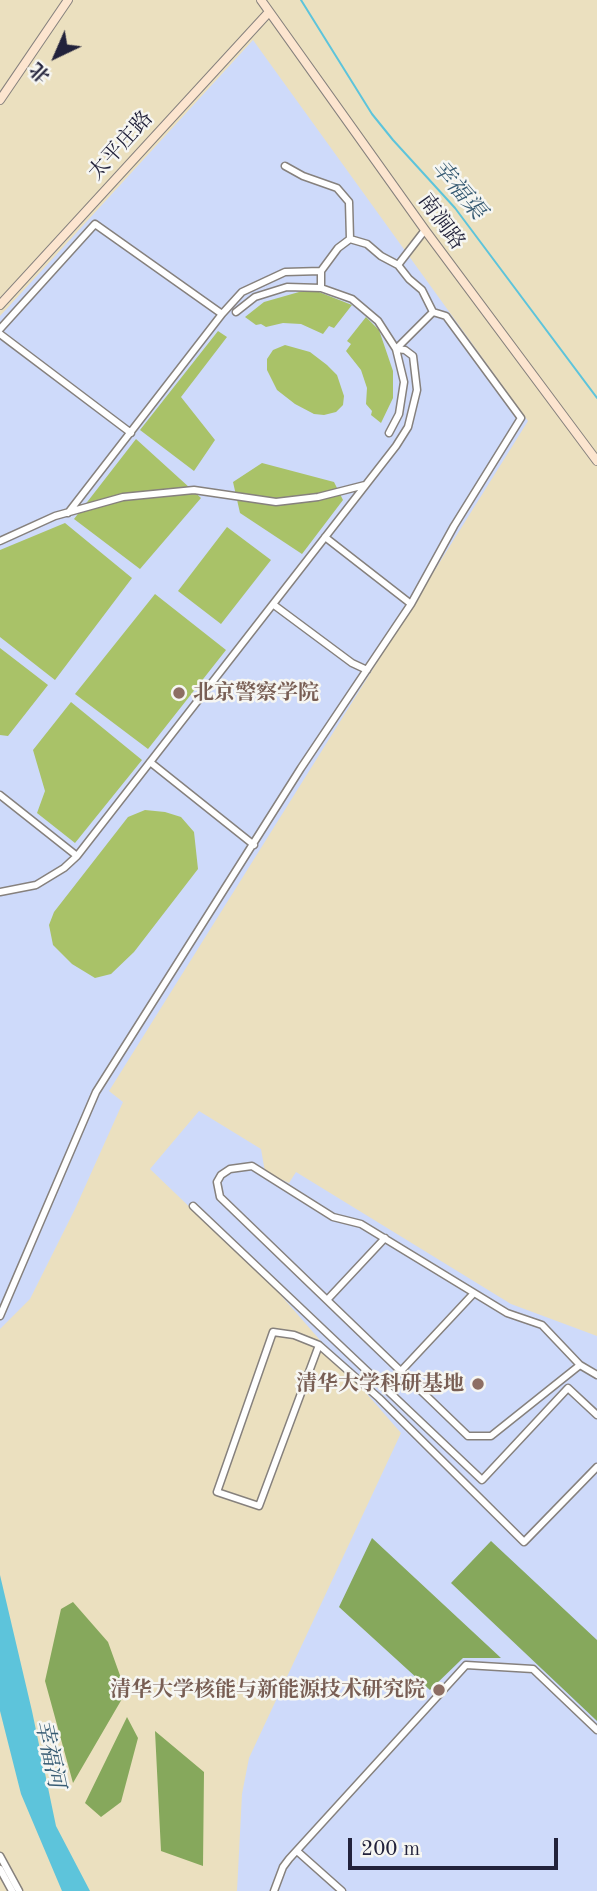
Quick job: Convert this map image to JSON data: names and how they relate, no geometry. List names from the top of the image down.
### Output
{
  "streets": {
    "main road": ["太平庄路", "南涧路"]
  },
  "crossings": [
    ["太平庄路", "南涧路"]
  ],
  "water": ["幸福渠", "幸福河"],
  "places": ["北京警察学院", "清华大学科研基地", "清华大学核能与新能源技术研究院"],
  "scale_bar": "200 m",
  "north": "bottom left"
}
